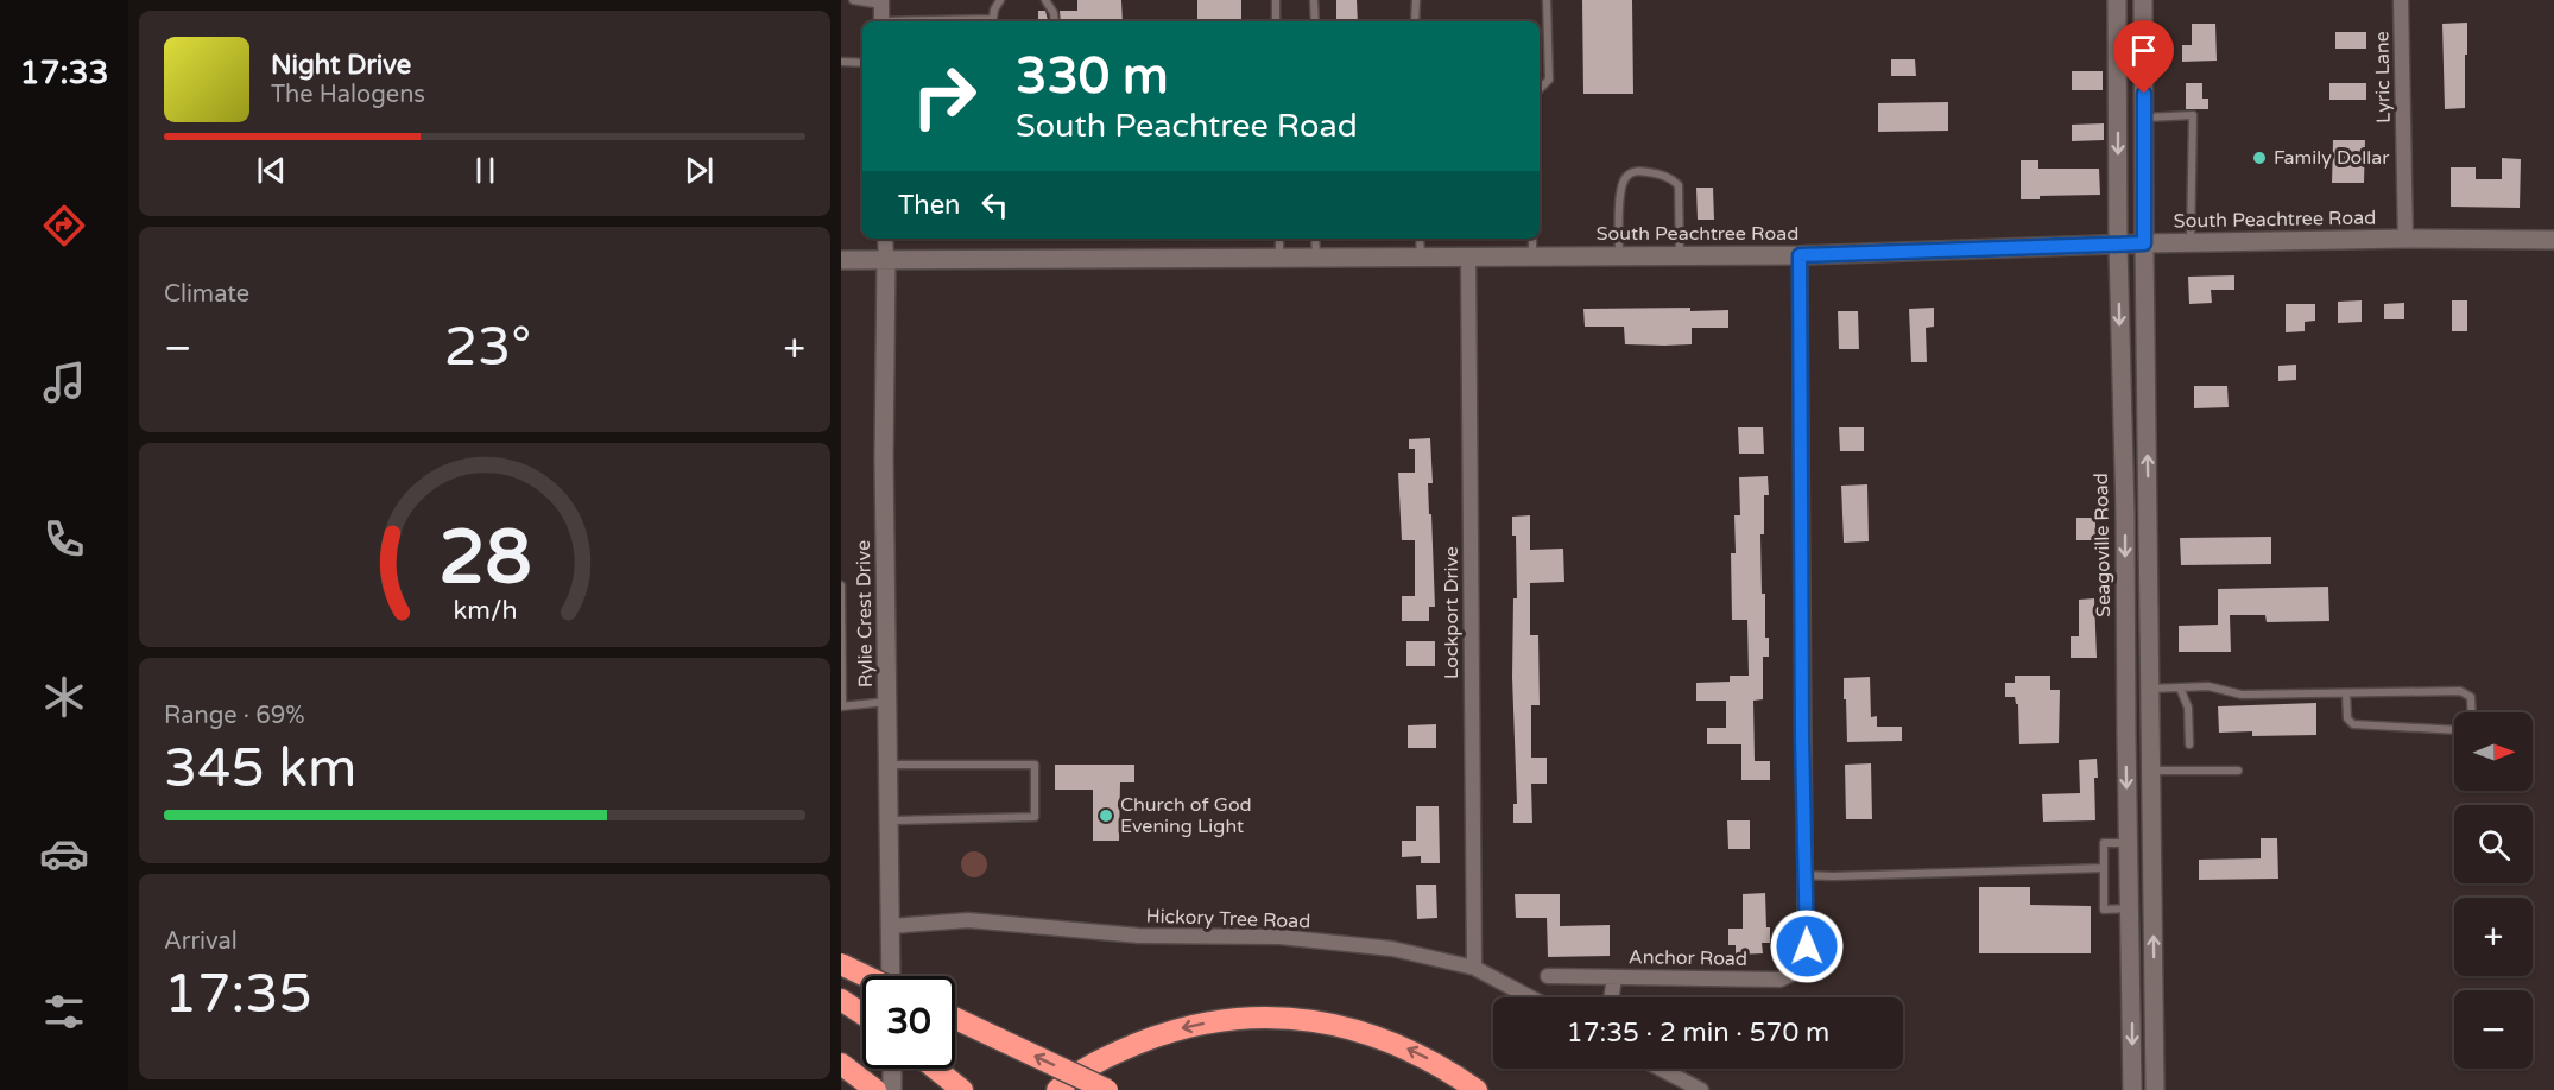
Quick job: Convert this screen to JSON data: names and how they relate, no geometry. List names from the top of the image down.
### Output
{
  "streets": {
    "main road": ["South Peachtree Road", "Seagoville Road", "Rylie Crest Drive"],
    "street": [
      "Lyric Lane",
      "Lockport Drive",
      "Hickory Tree Road",
      "Anchor Road"
    ]
  },
  "crossings": [
    ["Lyric Lane", "South Peachtree Road"],
    ["South Peachtree Road", "Seagoville Road"],
    ["South Peachtree Road", "Lockport Drive"],
    ["South Peachtree Road", "Rylie Crest Drive"],
    ["Lockport Drive", "Hickory Tree Road"],
    ["Rylie Crest Drive", "Hickory Tree Road"]
  ],
  "places": ["Family Dollar", "Church of God Evening Light"],
  "north": "right",
  "page": {
    "tabs": "17:33",
    "turn": ["330 m", "South Peachtree Road"],
    "song": ["Night Drive", "The Halogens"],
    "then": "Then",
    "tile": [
      "Climate",
      ["Range · 69%", "345 km"],
      ["Arrival", "17:35"]
    ],
    "heat": ["−", "23°", "+"],
    "map_buttons": ["+", "−"],
    "limit": "30",
    "trip": "17:35 · 2 min · 570 m",
    "gauge": ["28", "km/h"]
  }
}
